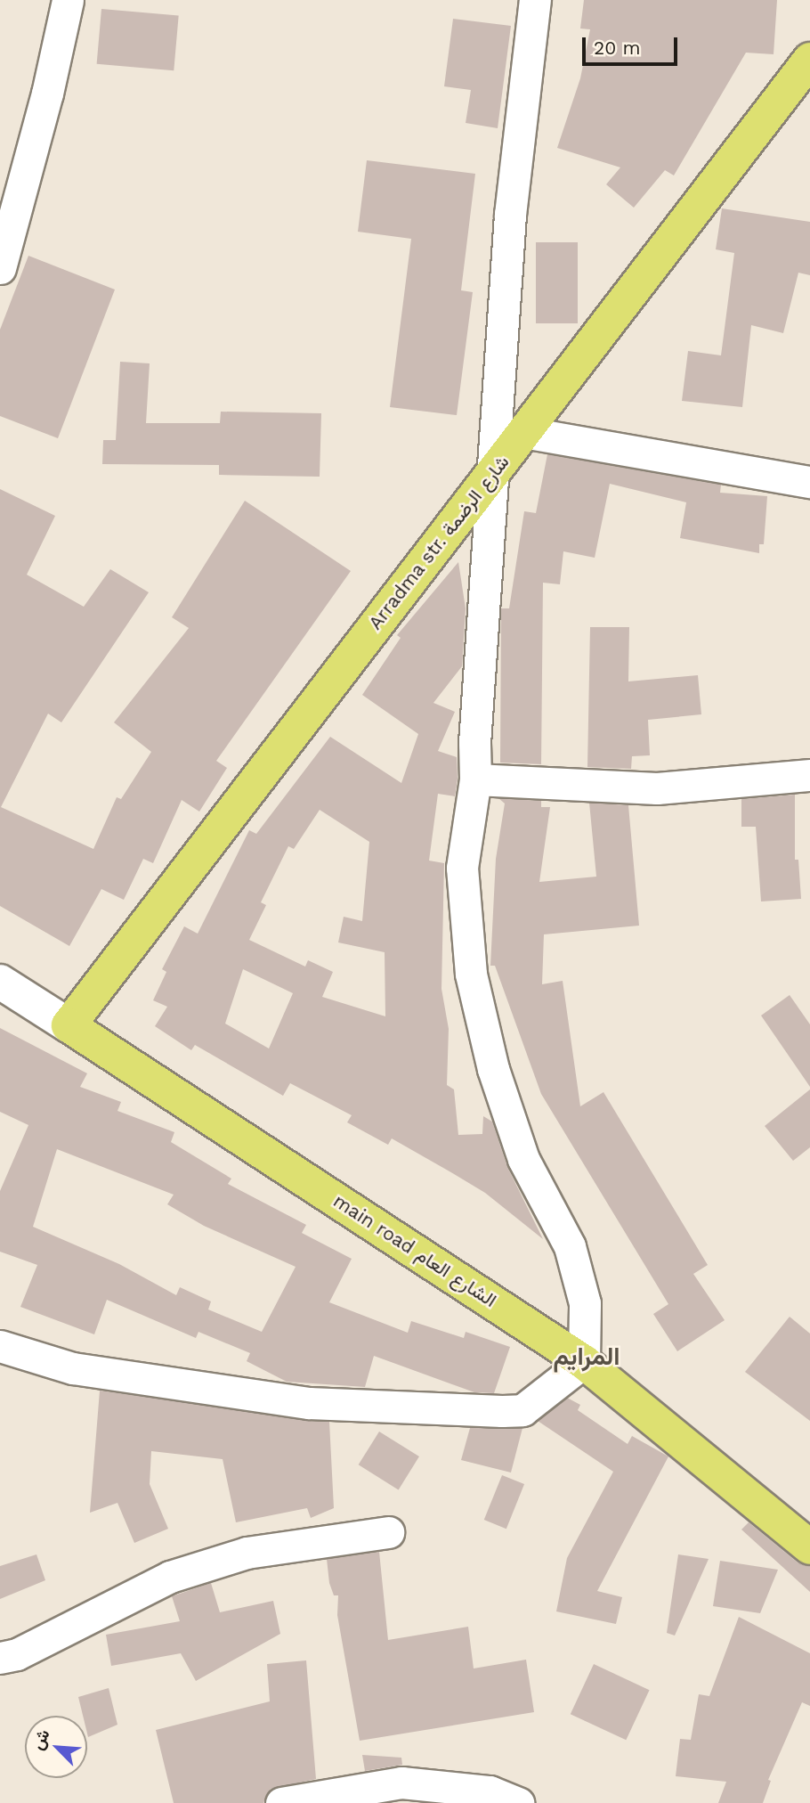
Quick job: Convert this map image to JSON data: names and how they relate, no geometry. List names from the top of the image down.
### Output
{
  "streets": {
    "main road": ["Arradma str. شارع الرضمة", "main road الشارع العام"]
  },
  "crossings": [
    ["Arradma str. شارع الرضمة", "main road الشارع العام"]
  ],
  "districts": ["المرايم"],
  "scale_bar": "20 m",
  "north": "top left"
}
